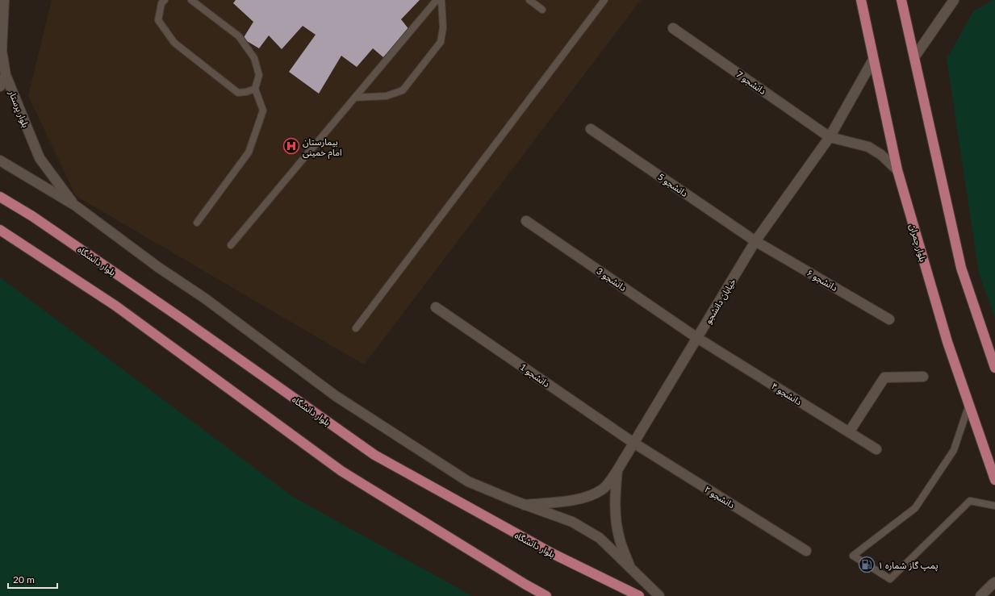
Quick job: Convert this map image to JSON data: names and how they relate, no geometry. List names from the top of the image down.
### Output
{
  "streets": {
    "main road": ["بلوار چمران", "بلوار دانشگاه"],
    "street": [
      "دانشجو 7",
      "بلوار پرستار",
      "دانشجو 5",
      "دانشجو 3",
      "دانشجو ۶",
      "خیابان دانشجو",
      "دانشجو 1",
      "دانشجو ۴",
      "دانشجو ۲"
    ]
  },
  "crossings": [
    ["دانشجو 7", "خیابان دانشجو"],
    ["دانشجو 5", "دانشجو ۶"],
    ["دانشجو 5", "خیابان دانشجو"],
    ["بلوار چمران", "خیابان دانشجو"],
    ["دانشجو 3", "خیابان دانشجو"],
    ["دانشجو 3", "دانشجو ۴"],
    ["دانشجو ۶", "خیابان دانشجو"],
    ["خیابان دانشجو", "دانشجو 1"],
    ["خیابان دانشجو", "دانشجو ۴"],
    ["خیابان دانشجو", "دانشجو ۲"],
    ["دانشجو 1", "دانشجو ۲"]
  ],
  "places": {
    "hospital": ["بیمارستان امام خمینی"],
    "fuel station": ["پمپ گاز شماره ۱"]
  },
  "scale_bar": "20 m"
}
